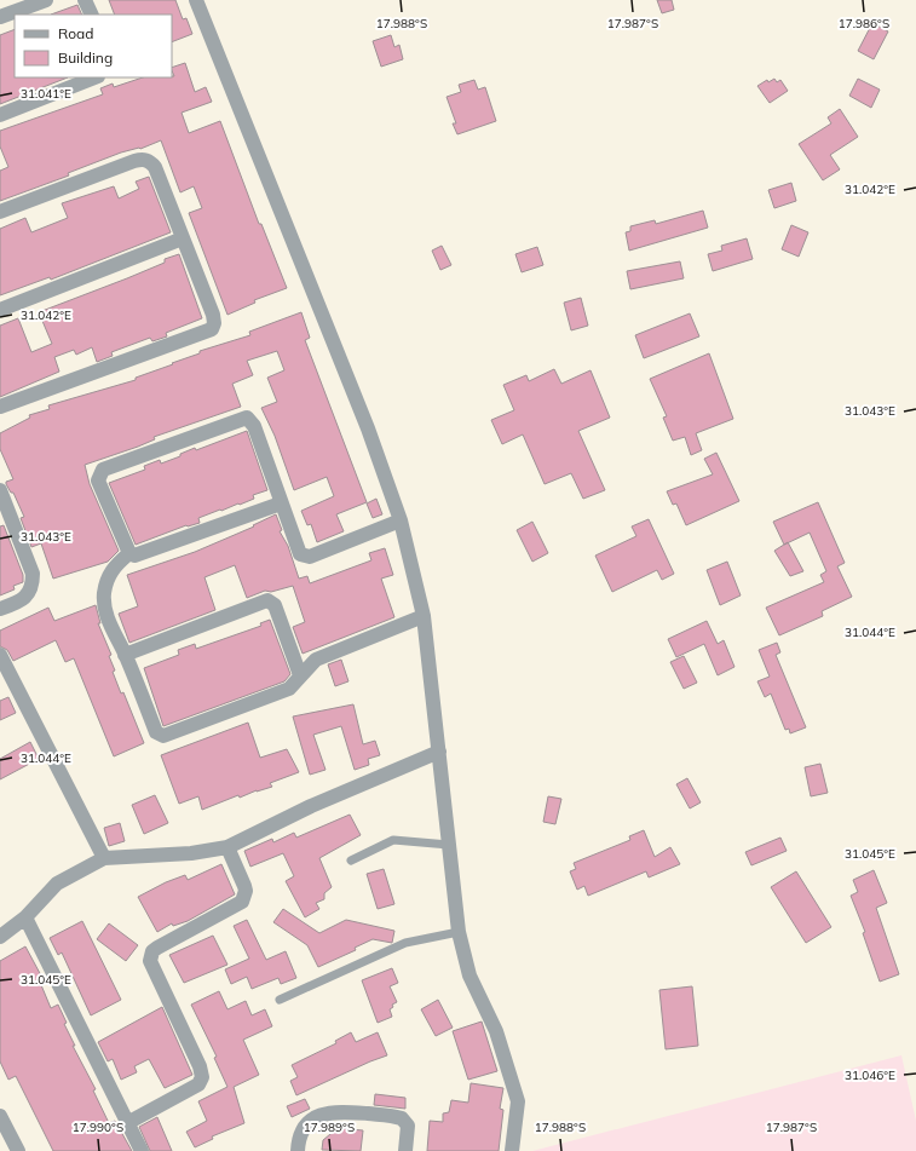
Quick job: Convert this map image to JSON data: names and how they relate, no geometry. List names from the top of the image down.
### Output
{
  "legend": ["Road", "Building"],
  "coordinates": [
    "17.988°S",
    "17.987°S",
    "17.986°S",
    "31.041°E",
    "31.042°E",
    "31.043°E",
    "31.044°E",
    "31.045°E",
    "31.046°E",
    "17.990°S",
    "17.989°S"
  ]
}
